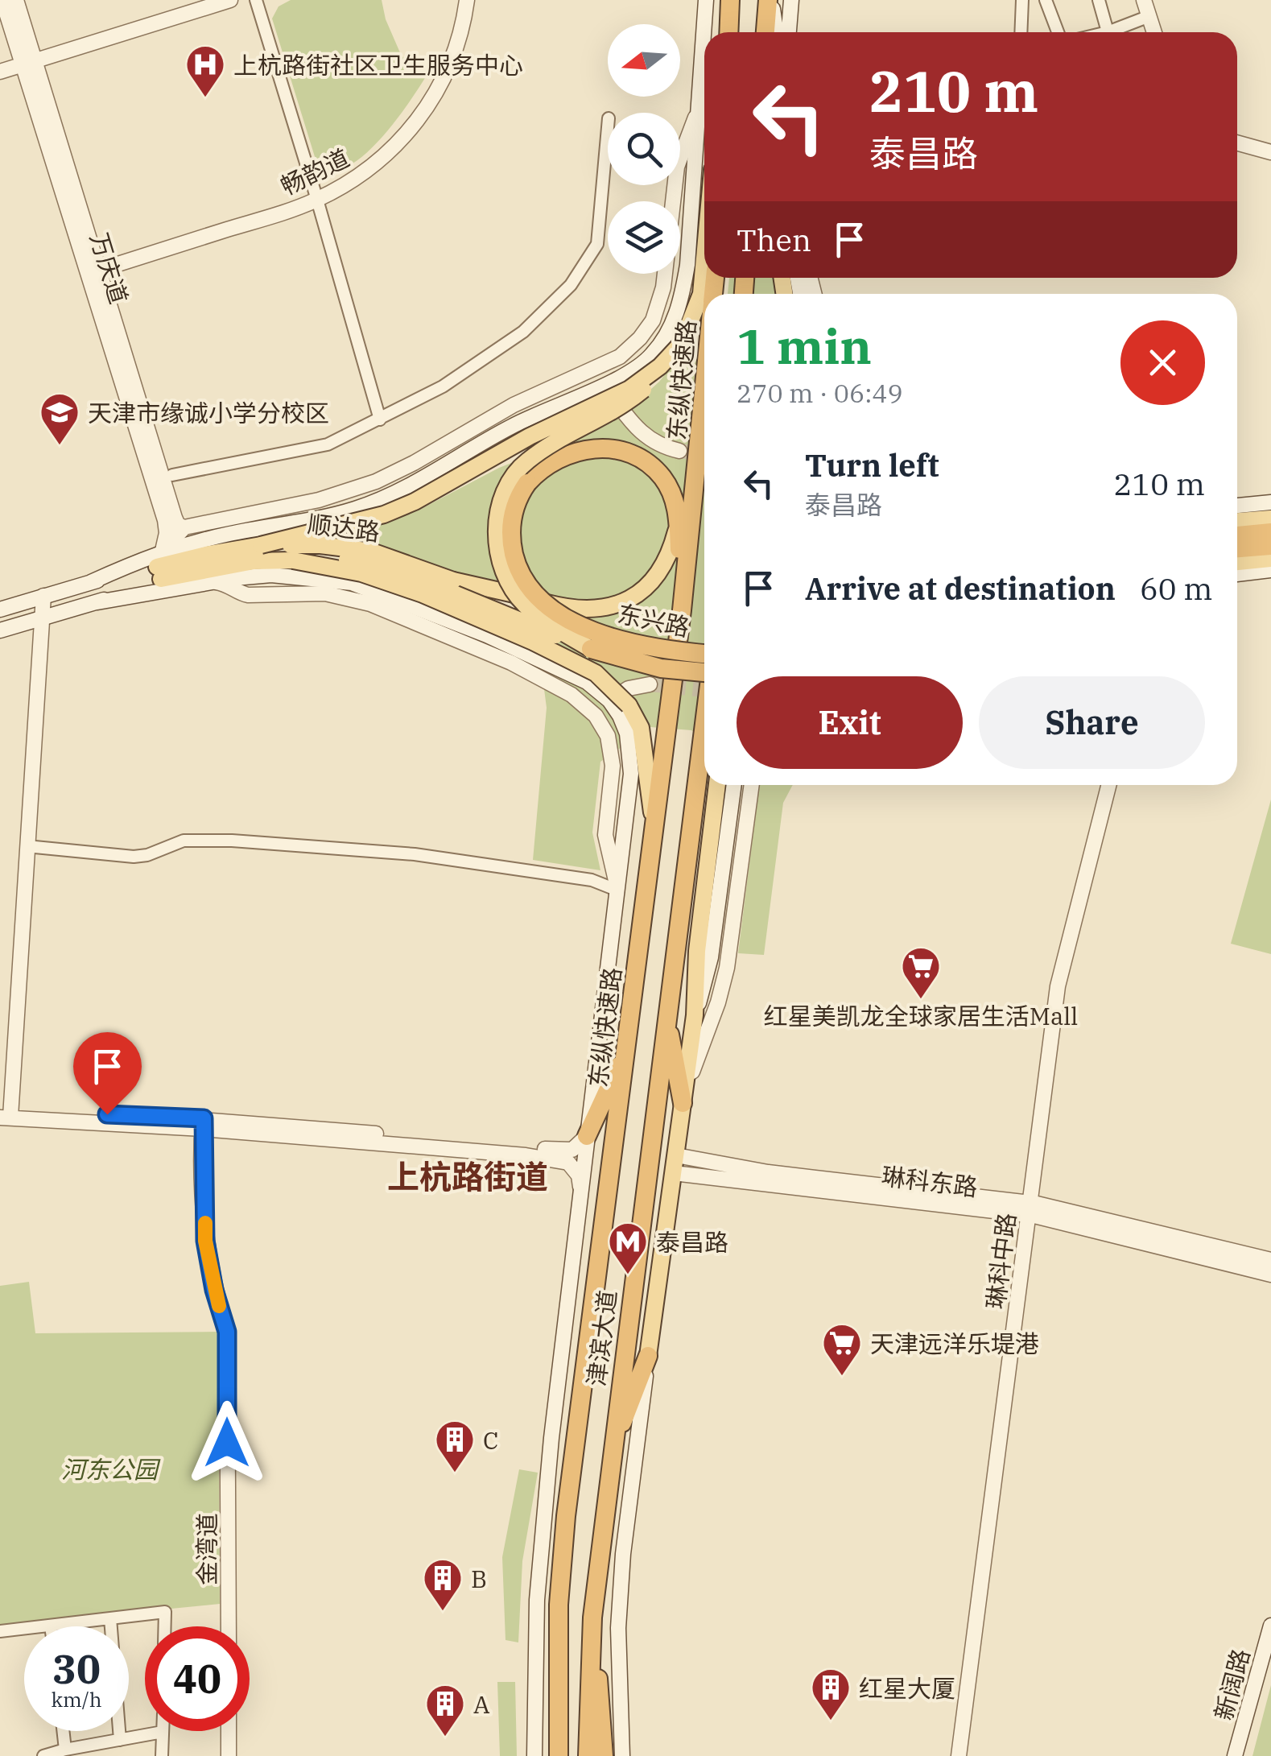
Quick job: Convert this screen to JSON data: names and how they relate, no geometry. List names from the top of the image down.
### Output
{
  "streets": {
    "highway": ["东纵快速路", "东兴路", "津滨大道"],
    "main road": ["顺达路"],
    "street": [
      "畅韵道",
      "万庆道",
      "琳科东路",
      "琳科中路",
      "金湾道",
      "新阔路"
    ]
  },
  "crossings": [
    ["畅韵道", "万庆道"],
    ["万庆道", "顺达路"],
    ["顺达路", "东兴路"],
    ["琳科东路", "琳科中路"]
  ],
  "districts": ["上杭路街道"],
  "parks": ["河东公园"],
  "places": {
    "hospital": ["上杭路街社区卫生服务中心"],
    "school or university": ["天津市缘诚小学分校区"],
    "supermarket": ["红星美凯龙全球家居生活Mall", "天津远洋乐堤港"],
    "metro station": ["泰昌路"],
    "building": [
      "C",
      "B",
      "红星大厦",
      "A"
    ]
  },
  "north": "left",
  "page": {
    "turn": ["210 m", "泰昌路"],
    "then": "Then",
    "heading": ["1 min", "270 m · 06:49"],
    "list": [
      {
        "name": "Turn left",
        "note": "泰昌路",
        "value": "210 m"
      },
      {
        "name": "Arrive at destination",
        "value": "60 m"
      }
    ],
    "buttons": ["Exit", "Share"],
    "speed": "30 km/h",
    "limit": "40"
  }
}
